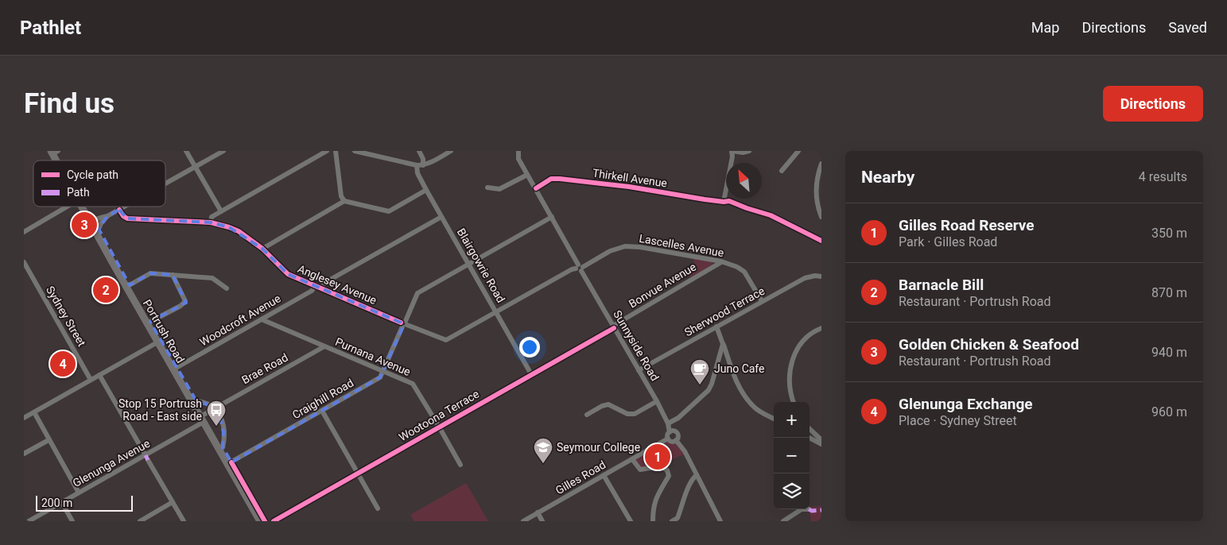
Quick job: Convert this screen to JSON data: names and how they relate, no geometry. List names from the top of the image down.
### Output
{
  "streets": {
    "highway": ["Portrush Road"],
    "street": [
      "Thirkell Avenue",
      "Lascelles Avenue",
      "Blairgowrie Road",
      "Anglesey Avenue",
      "Bonvue Avenue",
      "Sherwood Terrace",
      "Sydney Street",
      "Woodcroft Avenue",
      "Sunnyside Road",
      "Purnana Avenue",
      "Brae Road",
      "Craighill Road",
      "Wootoona Terrace",
      "Glenunga Avenue",
      "Gilles Road"
    ]
  },
  "crossings": [
    ["Thirkell Avenue", "Sunnyside Road"],
    ["Lascelles Avenue", "Anglesey Avenue"],
    ["Lascelles Avenue", "Bonvue Avenue"],
    ["Lascelles Avenue", "Sherwood Terrace"],
    ["Lascelles Avenue", "Sunnyside Road"],
    ["Blairgowrie Road", "Anglesey Avenue"],
    ["Blairgowrie Road", "Craighill Road"],
    ["Blairgowrie Road", "Wootoona Terrace"],
    ["Anglesey Avenue", "Woodcroft Avenue"],
    ["Anglesey Avenue", "Sunnyside Road"],
    ["Anglesey Avenue", "Craighill Road"],
    ["Bonvue Avenue", "Sunnyside Road"],
    ["Bonvue Avenue", "Wootoona Terrace"],
    ["Sherwood Terrace", "Sunnyside Road"],
    ["Woodcroft Avenue", "Portrush Road"],
    ["Woodcroft Avenue", "Purnana Avenue"],
    ["Portrush Road", "Brae Road"],
    ["Portrush Road", "Craighill Road"],
    ["Portrush Road", "Glenunga Avenue"],
    ["Sunnyside Road", "Craighill Road"],
    ["Sunnyside Road", "Wootoona Terrace"],
    ["Sunnyside Road", "Gilles Road"],
    ["Purnana Avenue", "Brae Road"],
    ["Purnana Avenue", "Craighill Road"],
    ["Purnana Avenue", "Wootoona Terrace"],
    ["Brae Road", "Glenunga Avenue"]
  ],
  "places": {
    "cafe": ["Juno Cafe"],
    "bus stop": ["Stop 15 Portrush Road - East side"],
    "school or university": ["Seymour College"]
  },
  "legend": ["Cycle path", "Path"],
  "scale_bar": "200 m",
  "north": "top left",
  "page": {
    "header": "Pathlet",
    "nav": ["Map", "Directions", "Saved"],
    "buttons": "Directions",
    "title": "Find us",
    "heading": ["Nearby", "4 results"],
    "list": [
      {
        "mark": "1",
        "name": "Gilles Road Reserve",
        "note": "Park · Gilles Road",
        "value": "350 m"
      },
      {
        "mark": "2",
        "name": "Barnacle Bill",
        "note": "Restaurant · Portrush Road",
        "value": "870 m"
      },
      {
        "mark": "3",
        "name": "Golden Chicken & Seafood",
        "note": "Restaurant · Portrush Road",
        "value": "940 m"
      },
      {
        "mark": "4",
        "name": "Glenunga Exchange",
        "note": "Place · Sydney Street",
        "value": "960 m"
      }
    ],
    "pins": [
      "3",
      "2",
      "4",
      "1"
    ],
    "map_buttons": ["+", "−"],
    "scale": "200 m"
  }
}
